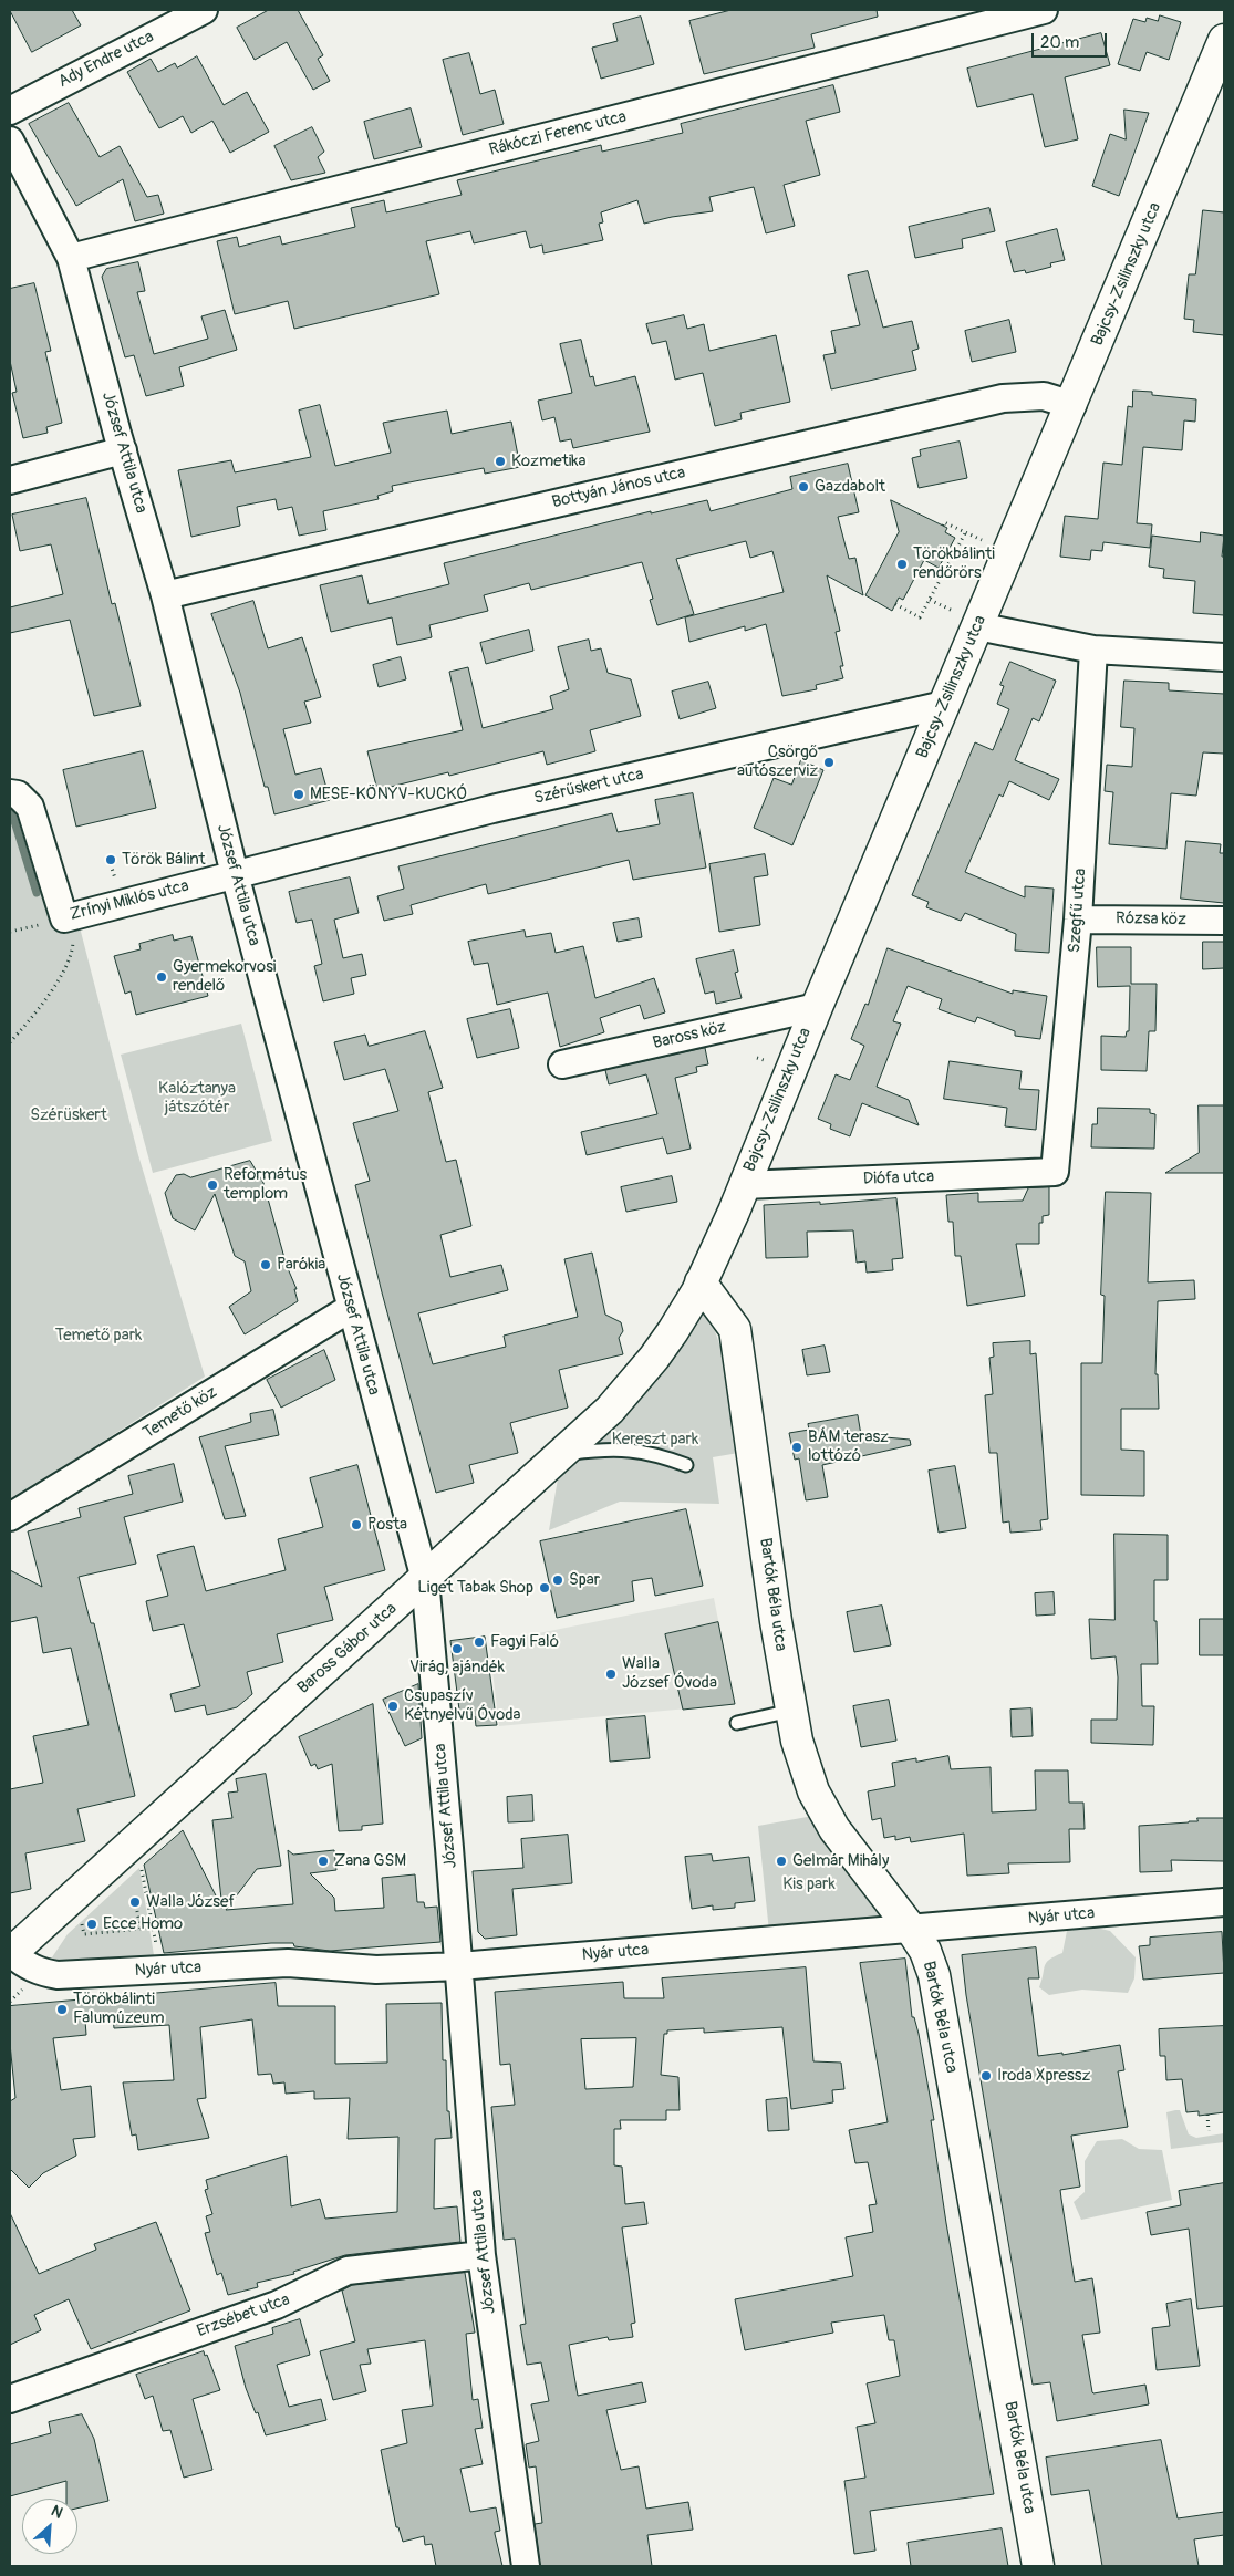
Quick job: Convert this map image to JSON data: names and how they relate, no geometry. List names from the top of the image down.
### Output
{
  "streets": {
    "main road": ["Bajcsy-Zsilinszky utca", "Bartók Béla utca", "Baross Gábor utca"],
    "street": [
      "Ady Endre utca",
      "Rákóczi Ferenc utca",
      "József Attila utca",
      "Bottyán János utca",
      "Szérűskert utca",
      "Zrínyi Miklós utca",
      "Szegfű utca",
      "Rózsa köz",
      "Baross köz",
      "Diófa utca",
      "Temető köz",
      "Nyár utca",
      "Erzsébet utca"
    ]
  },
  "crossings": [
    ["Rákóczi Ferenc utca", "József Attila utca"],
    ["Bajcsy-Zsilinszky utca", "Bottyán János utca"],
    ["Bajcsy-Zsilinszky utca", "Szérűskert utca"],
    ["Bajcsy-Zsilinszky utca", "Baross köz"],
    ["Bajcsy-Zsilinszky utca", "Diófa utca"],
    ["Bajcsy-Zsilinszky utca", "Bartók Béla utca"],
    ["Bajcsy-Zsilinszky utca", "Baross Gábor utca"],
    ["József Attila utca", "Bottyán János utca"],
    ["József Attila utca", "Szérűskert utca"],
    ["József Attila utca", "Zrínyi Miklós utca"],
    ["József Attila utca", "Temető köz"],
    ["József Attila utca", "Baross Gábor utca"],
    ["József Attila utca", "Nyár utca"],
    ["József Attila utca", "Erzsébet utca"],
    ["Szérűskert utca", "Zrínyi Miklós utca"],
    ["Szegfű utca", "Rózsa köz"],
    ["Szegfű utca", "Diófa utca"],
    ["Bartók Béla utca", "Nyár utca"],
    ["Baross Gábor utca", "Nyár utca"]
  ],
  "parks": [
    "Kalóztanya játszótér",
    "Szérüskert",
    "Temető park",
    "Kereszt park",
    "Kis park"
  ],
  "places": [
    "Kozmetika",
    "Gazdabolt",
    "Törökbálinti rendőrörs",
    "Csörgő autószerviz",
    "MESE-KÖNYV-KUCKÓ",
    "Török Bálint",
    "Gyermekorvosi rendelő",
    "Református templom",
    "Parókia",
    "BÁM terasz lottózó",
    "Posta",
    "Spar",
    "Liget Tabak Shop",
    "Fagyi Faló",
    "Virág, ajándék",
    "Walla József Óvoda",
    "Csupaszív Kétnyelvű Óvoda",
    "Zana GSM",
    "Gelmár Mihály",
    "Walla József",
    "Ecce Homo",
    "Törökbálinti Falumúzeum",
    "Iroda Xpressz"
  ],
  "scale_bar": "20 m",
  "north": "top right"
}
